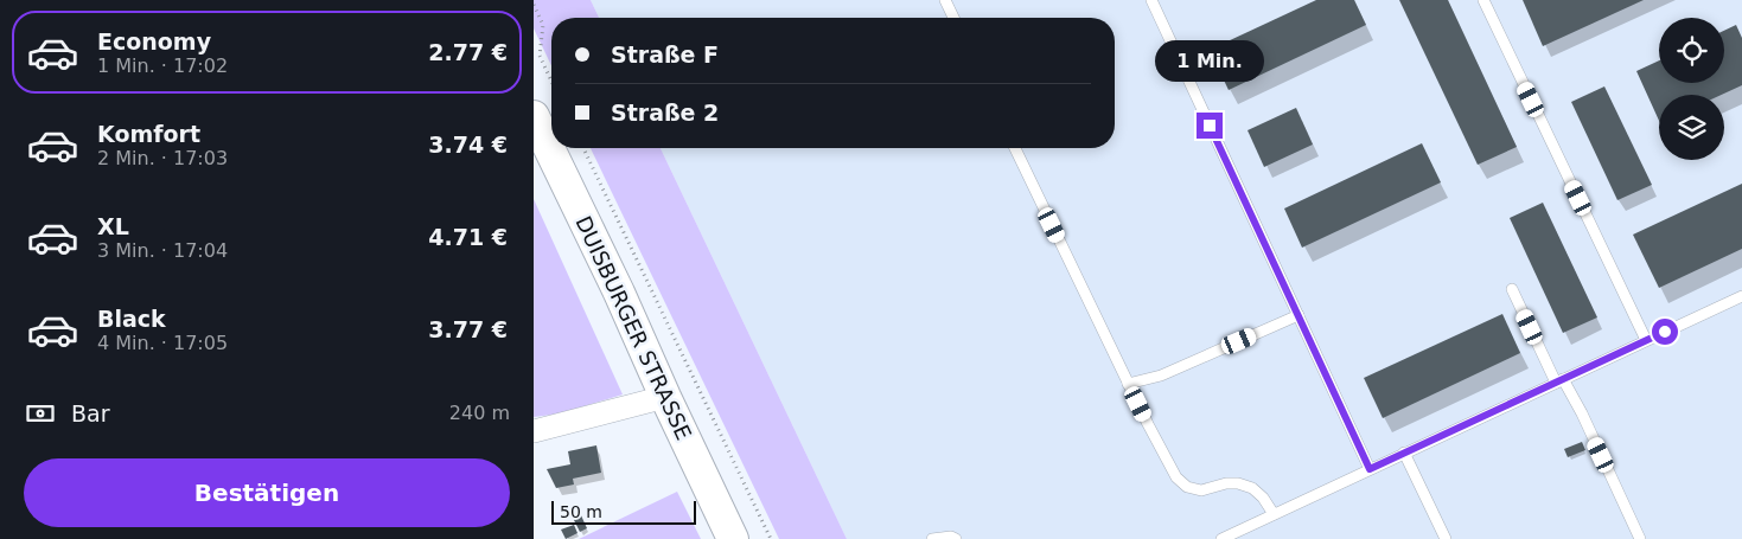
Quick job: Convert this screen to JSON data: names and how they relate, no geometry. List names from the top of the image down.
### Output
{
  "streets": {
    "main road": ["DUISBURGER STRASSE"]
  },
  "scale_bar": "50 m",
  "page": {
    "list": [
      {
        "name": "Economy",
        "note": "1 Min. · 17:02",
        "value": "2.77 €"
      },
      {
        "name": "Komfort",
        "note": "2 Min. · 17:03",
        "value": "3.74 €"
      },
      {
        "name": "XL",
        "note": "3 Min. · 17:04",
        "value": "4.71 €"
      },
      {
        "name": "Black",
        "note": "4 Min. · 17:05",
        "value": "3.77 €"
      }
    ],
    "banner": ["Straße F", "Straße 2"],
    "bubble": "1 Min.",
    "pay": ["Bar", "240 m"],
    "buttons": "Bestätigen",
    "scale": "50 m"
  }
}
